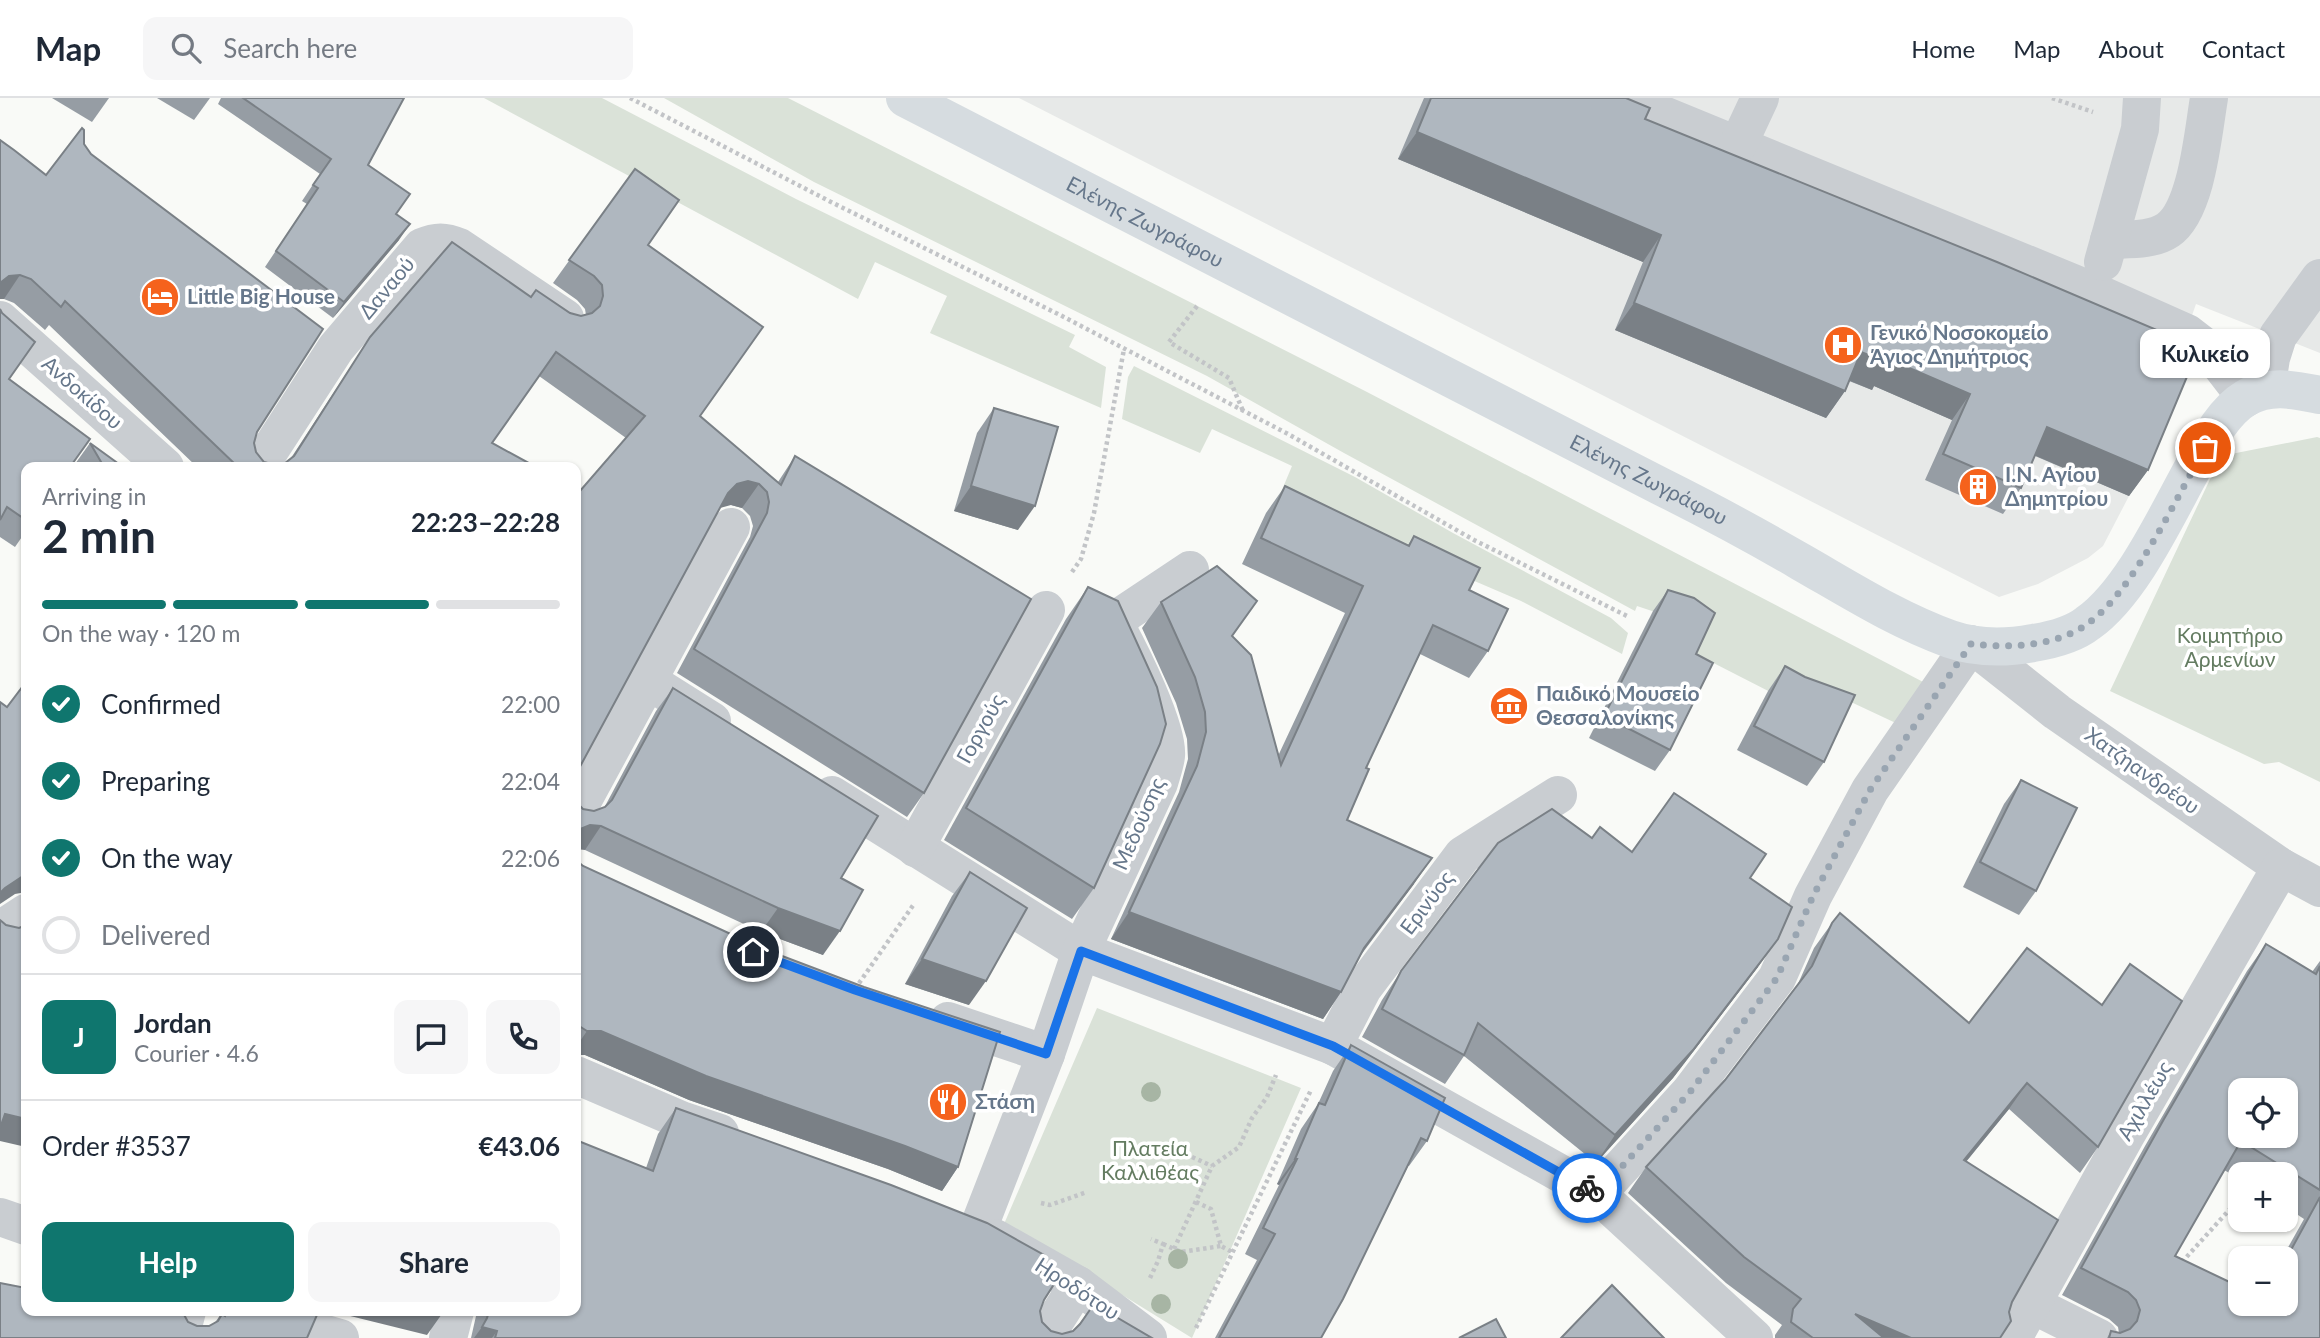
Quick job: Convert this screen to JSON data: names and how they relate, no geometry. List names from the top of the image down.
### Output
{
  "streets": {
    "main road": ["Ελένης Ζωγράφου"],
    "street": [
      "Δαναού",
      "Ανδοκίδου",
      "Γοργούς",
      "Χατζηανδρέου",
      "Μεδούσης",
      "Ερινύος",
      "Αχιλλέως",
      "Ηροδότου"
    ]
  },
  "crossings": [
    ["Ελένης Ζωγράφου", "Χατζηανδρέου"],
    ["Χατζηανδρέου", "Αχιλλέως"]
  ],
  "parks": ["Κοιμητήριο Αρμενίων", "Πλατεία Καλλιθέας"],
  "places": {
    "hotel": ["Little Big House"],
    "hospital": ["Γενικό Νοσοκομείο Άγιος Δημήτριος"],
    "other": ["Κυλικείο"],
    "building": ["Ι.Ν. Αγίου Δημητρίου"],
    "museum": ["Παιδικό Μουσείο Θεσσαλονίκης"],
    "restaurant": ["Στάση"]
  },
  "page": {
    "header": "Map",
    "search": "Search here",
    "nav": [
      "Home",
      "Map",
      "About",
      "Contact"
    ],
    "bubble": "Κυλικείο",
    "heading": ["2 min", "Arriving in", "22:23–22:28"],
    "panel": [
      "Jordan",
      "Courier · 4.6",
      "Order #3537",
      "€43.06"
    ],
    "bar": "On the way · 120 m",
    "list": [
      ["Confirmed", "22:00"],
      ["Preparing", "22:04"],
      ["On the way", "22:06"],
      "Delivered"
    ],
    "round": "J",
    "map_buttons": ["+", "−"],
    "buttons": ["Help", "Share"]
  }
}
